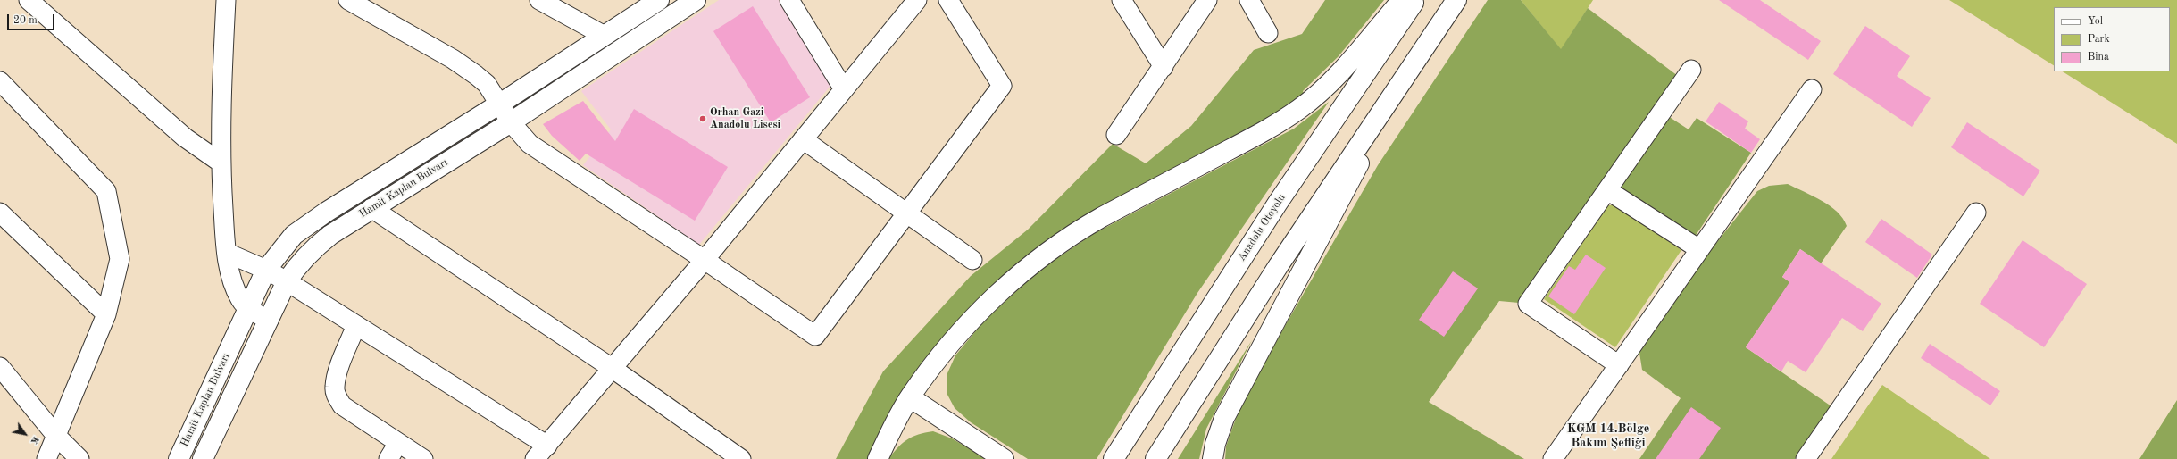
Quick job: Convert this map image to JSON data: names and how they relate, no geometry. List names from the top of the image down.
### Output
{
  "streets": {
    "main road": ["Hamit Kaplan Bulvarı", "Anadolu Otoyolu"]
  },
  "districts": ["KGM 14.Bölge Bakım Şefliği"],
  "places": ["Orhan Gazi Anadolu Lisesi"],
  "legend": ["Yol", "Park", "Bina"],
  "scale_bar": "20 m",
  "north": "bottom right"
}
